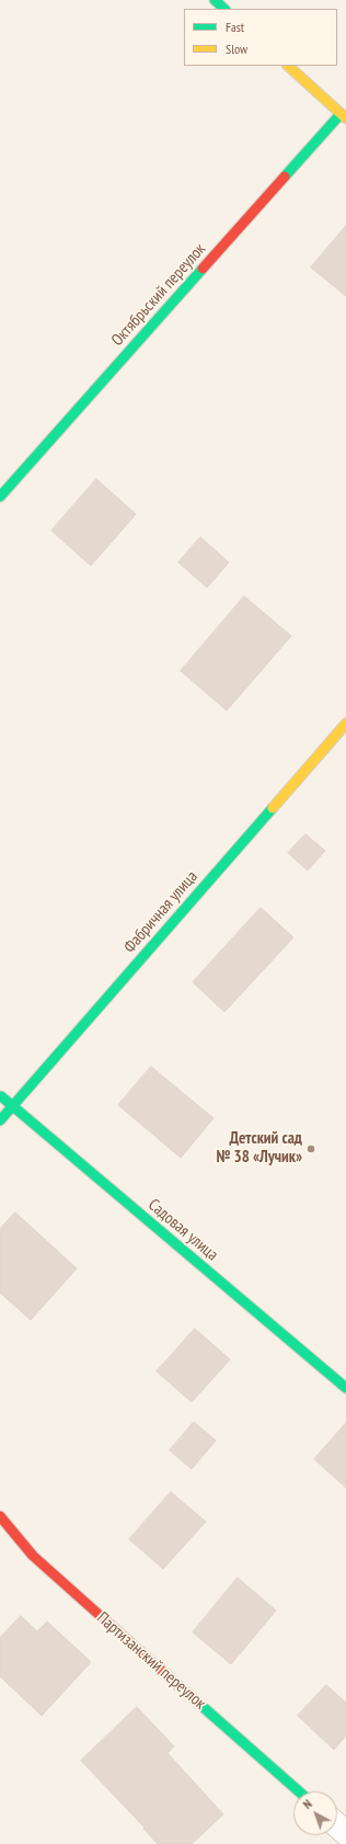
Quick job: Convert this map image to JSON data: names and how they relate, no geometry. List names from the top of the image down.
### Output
{
  "streets": {
    "street": [
      "Октябрьский переулок",
      "Фабричная улица",
      "Садовая улица",
      "Партизанский переулок"
    ]
  },
  "crossings": [
    ["Фабричная улица", "Садовая улица"]
  ],
  "places": ["Детский сад № 38 «Лучик»"],
  "legend": ["Fast", "Slow"],
  "north": "top left"
}
